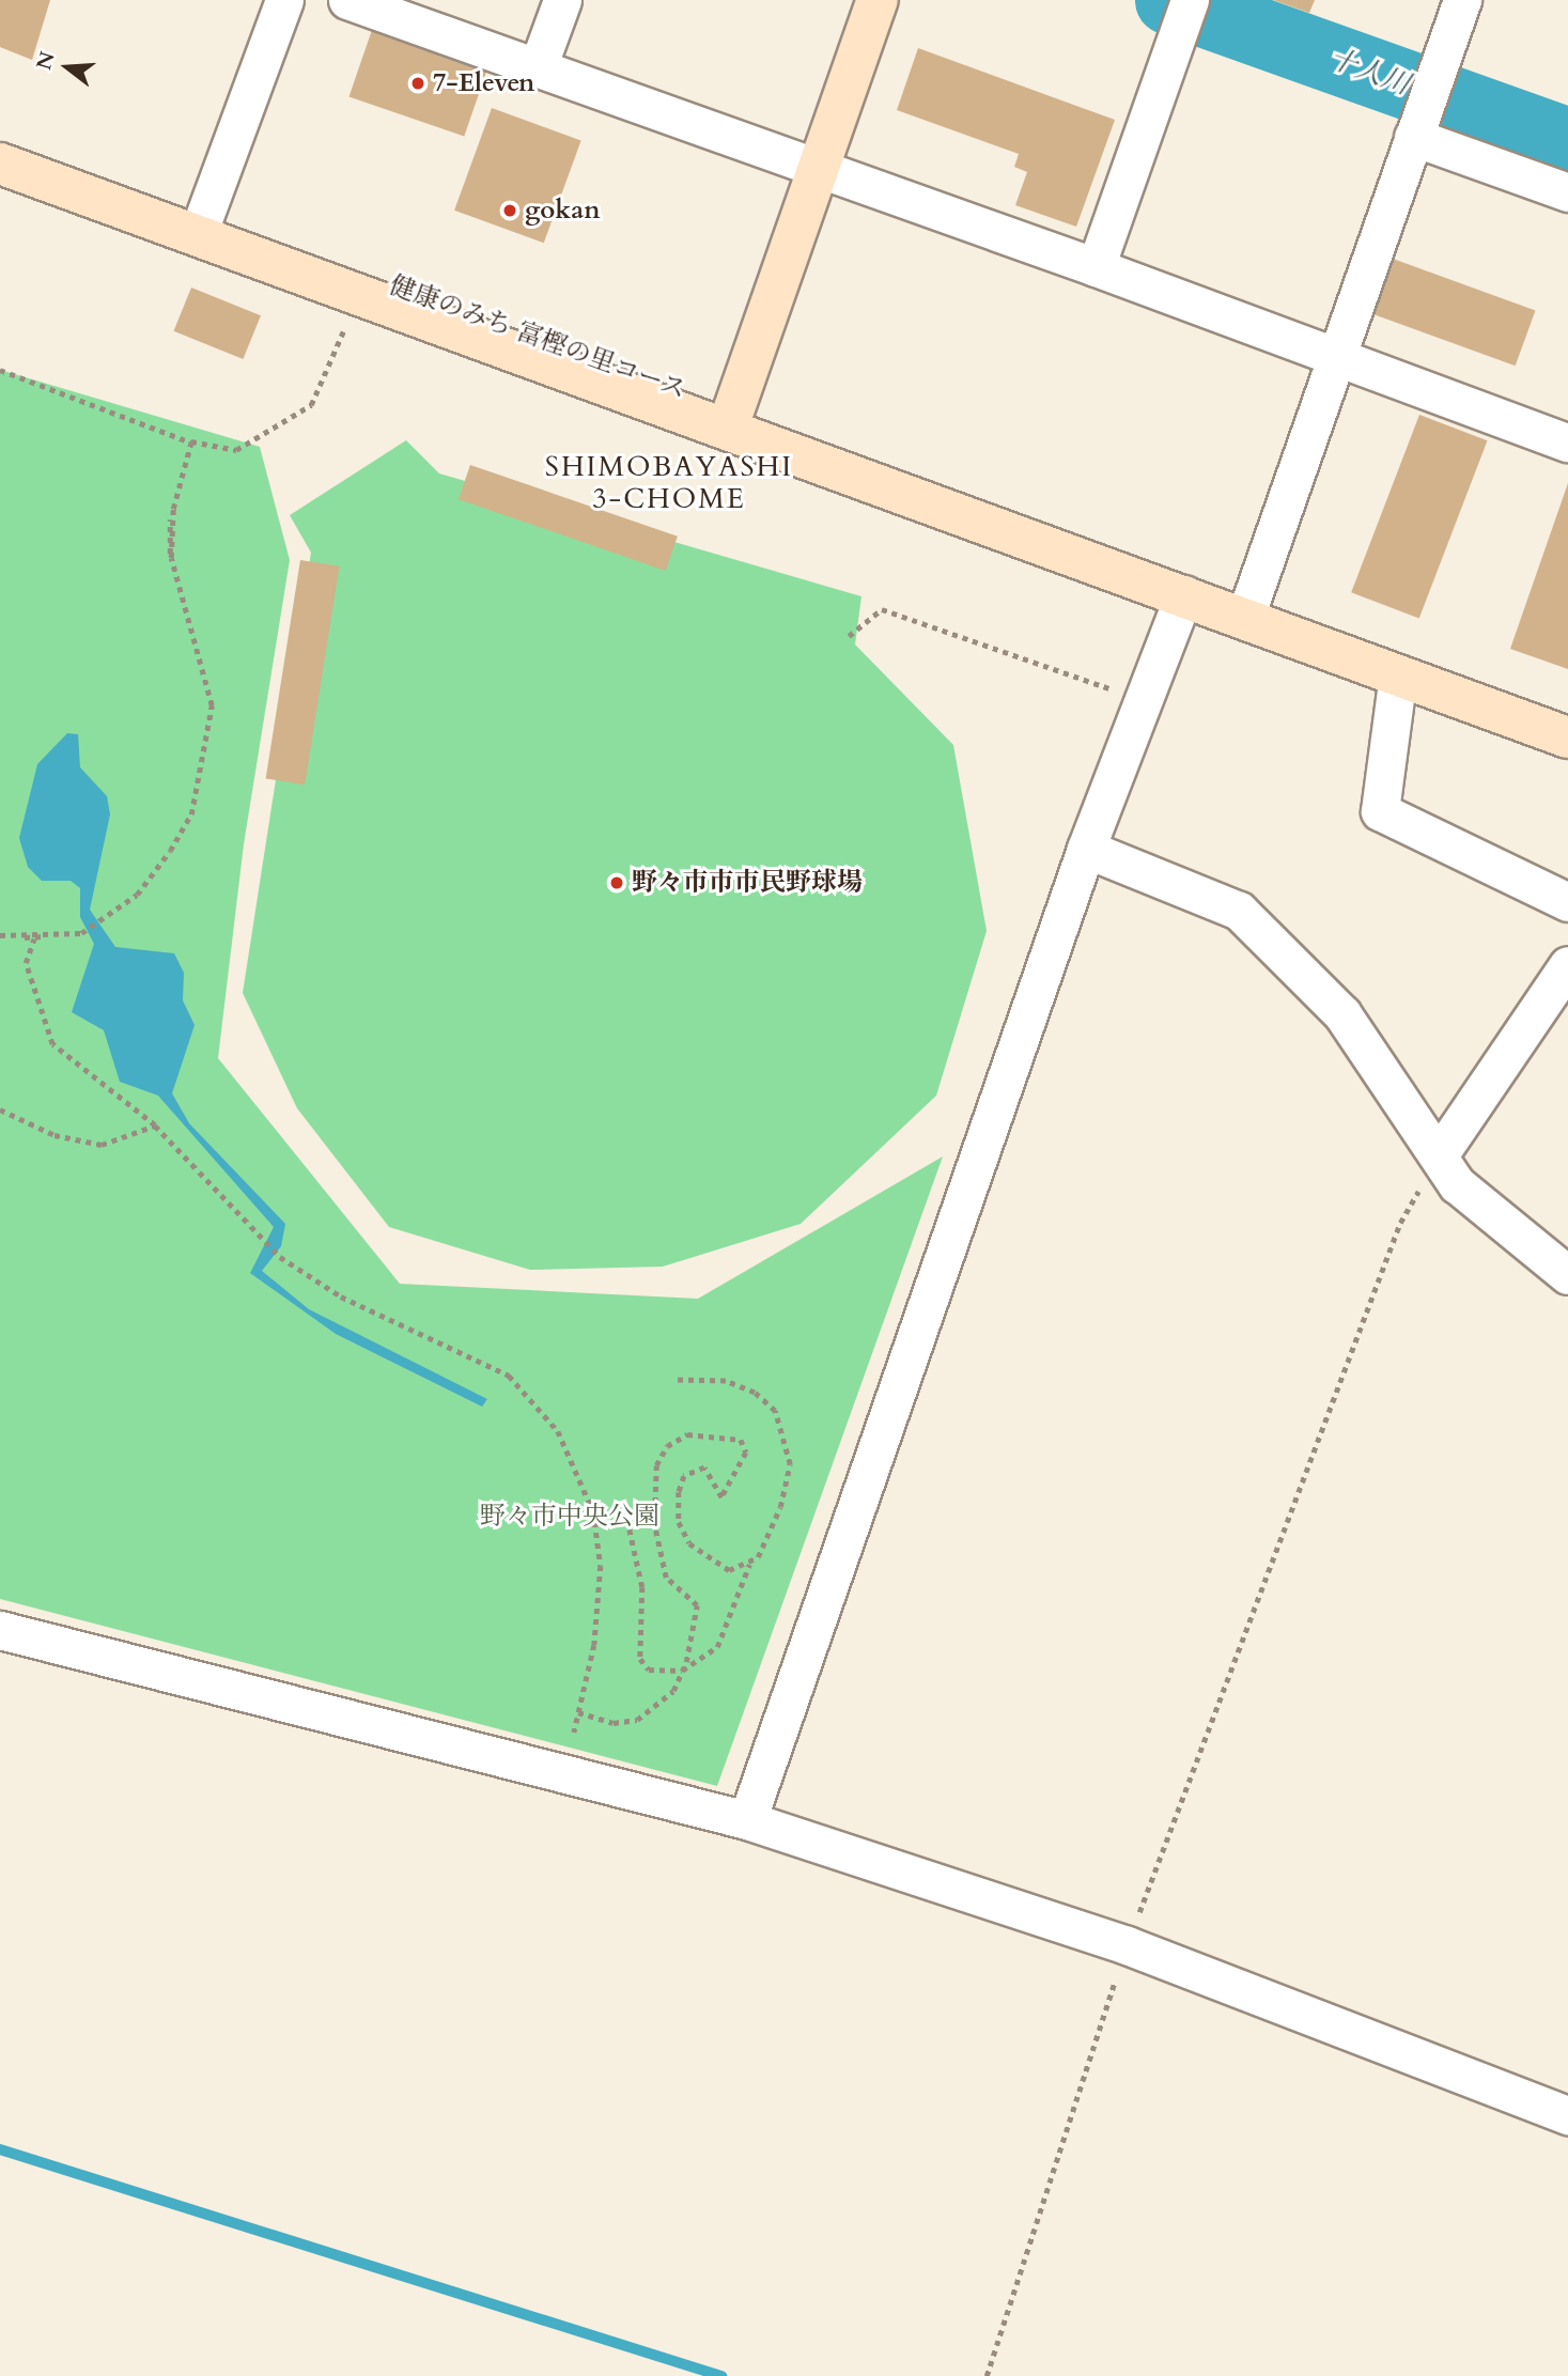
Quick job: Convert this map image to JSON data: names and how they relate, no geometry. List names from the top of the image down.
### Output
{
  "districts": ["SHIMOBAYASHI 3-CHOME"],
  "water": ["十人川"],
  "parks": ["野々市中央公園"],
  "places": ["7-Eleven", "gokan", "野々市市市民野球場"],
  "north": "left"
}
